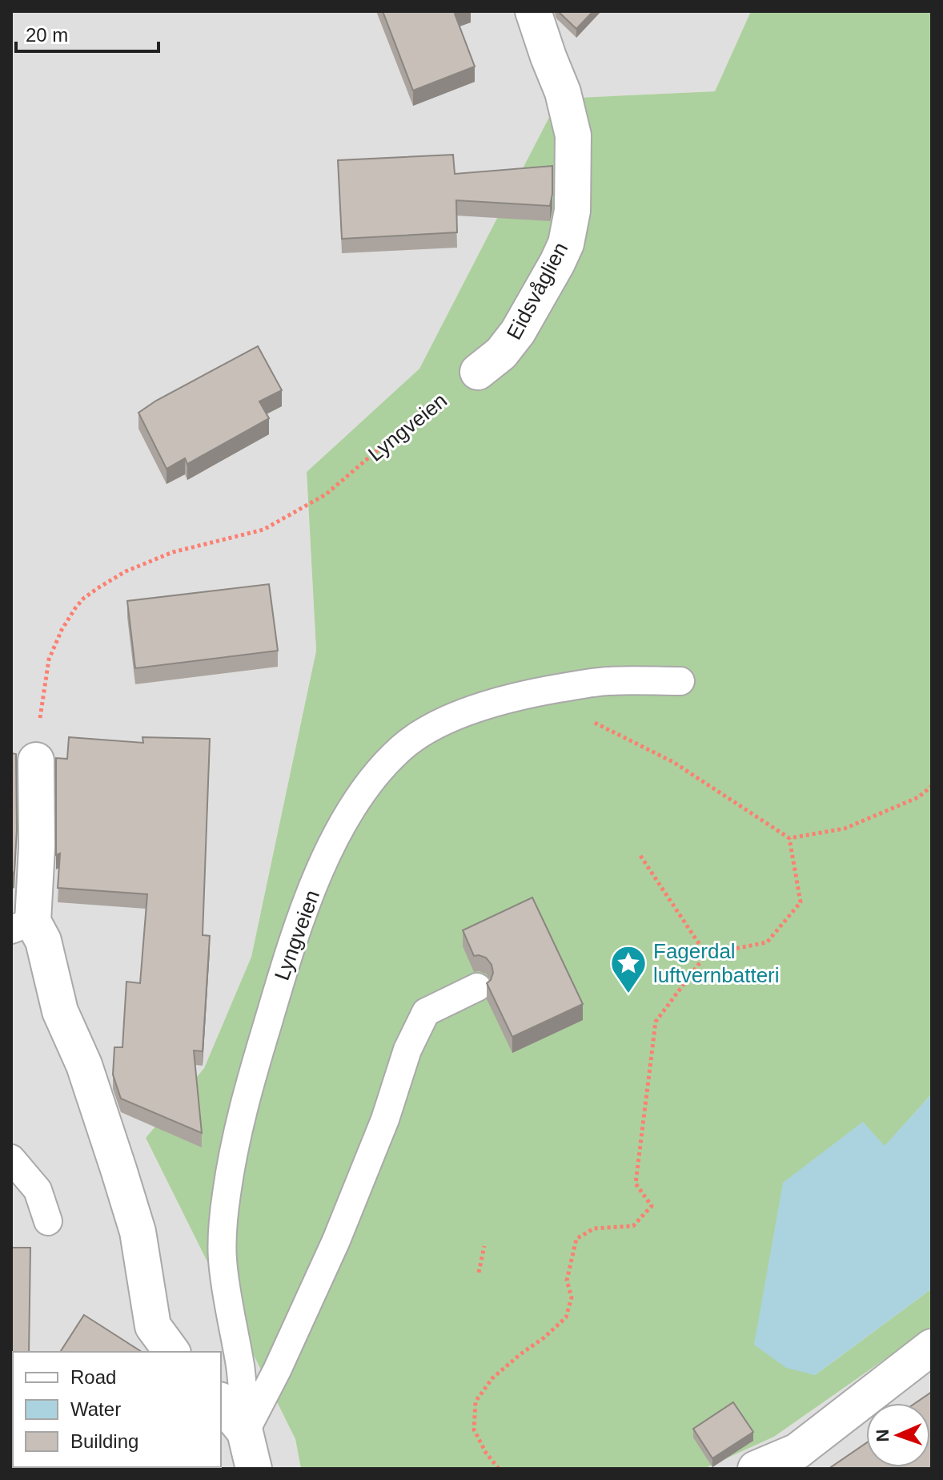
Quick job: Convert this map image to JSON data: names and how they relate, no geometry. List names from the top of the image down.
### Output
{
  "streets": {
    "street": ["Eidsvåglien", "Lyngveien"]
  },
  "crossings": [
    ["Eidsvåglien", "Lyngveien"]
  ],
  "places": {
    "place": ["Fagerdal luftvernbatteri"]
  },
  "legend": ["Road", "Water", "Building"],
  "scale_bar": "20 m",
  "north": "left"
}
